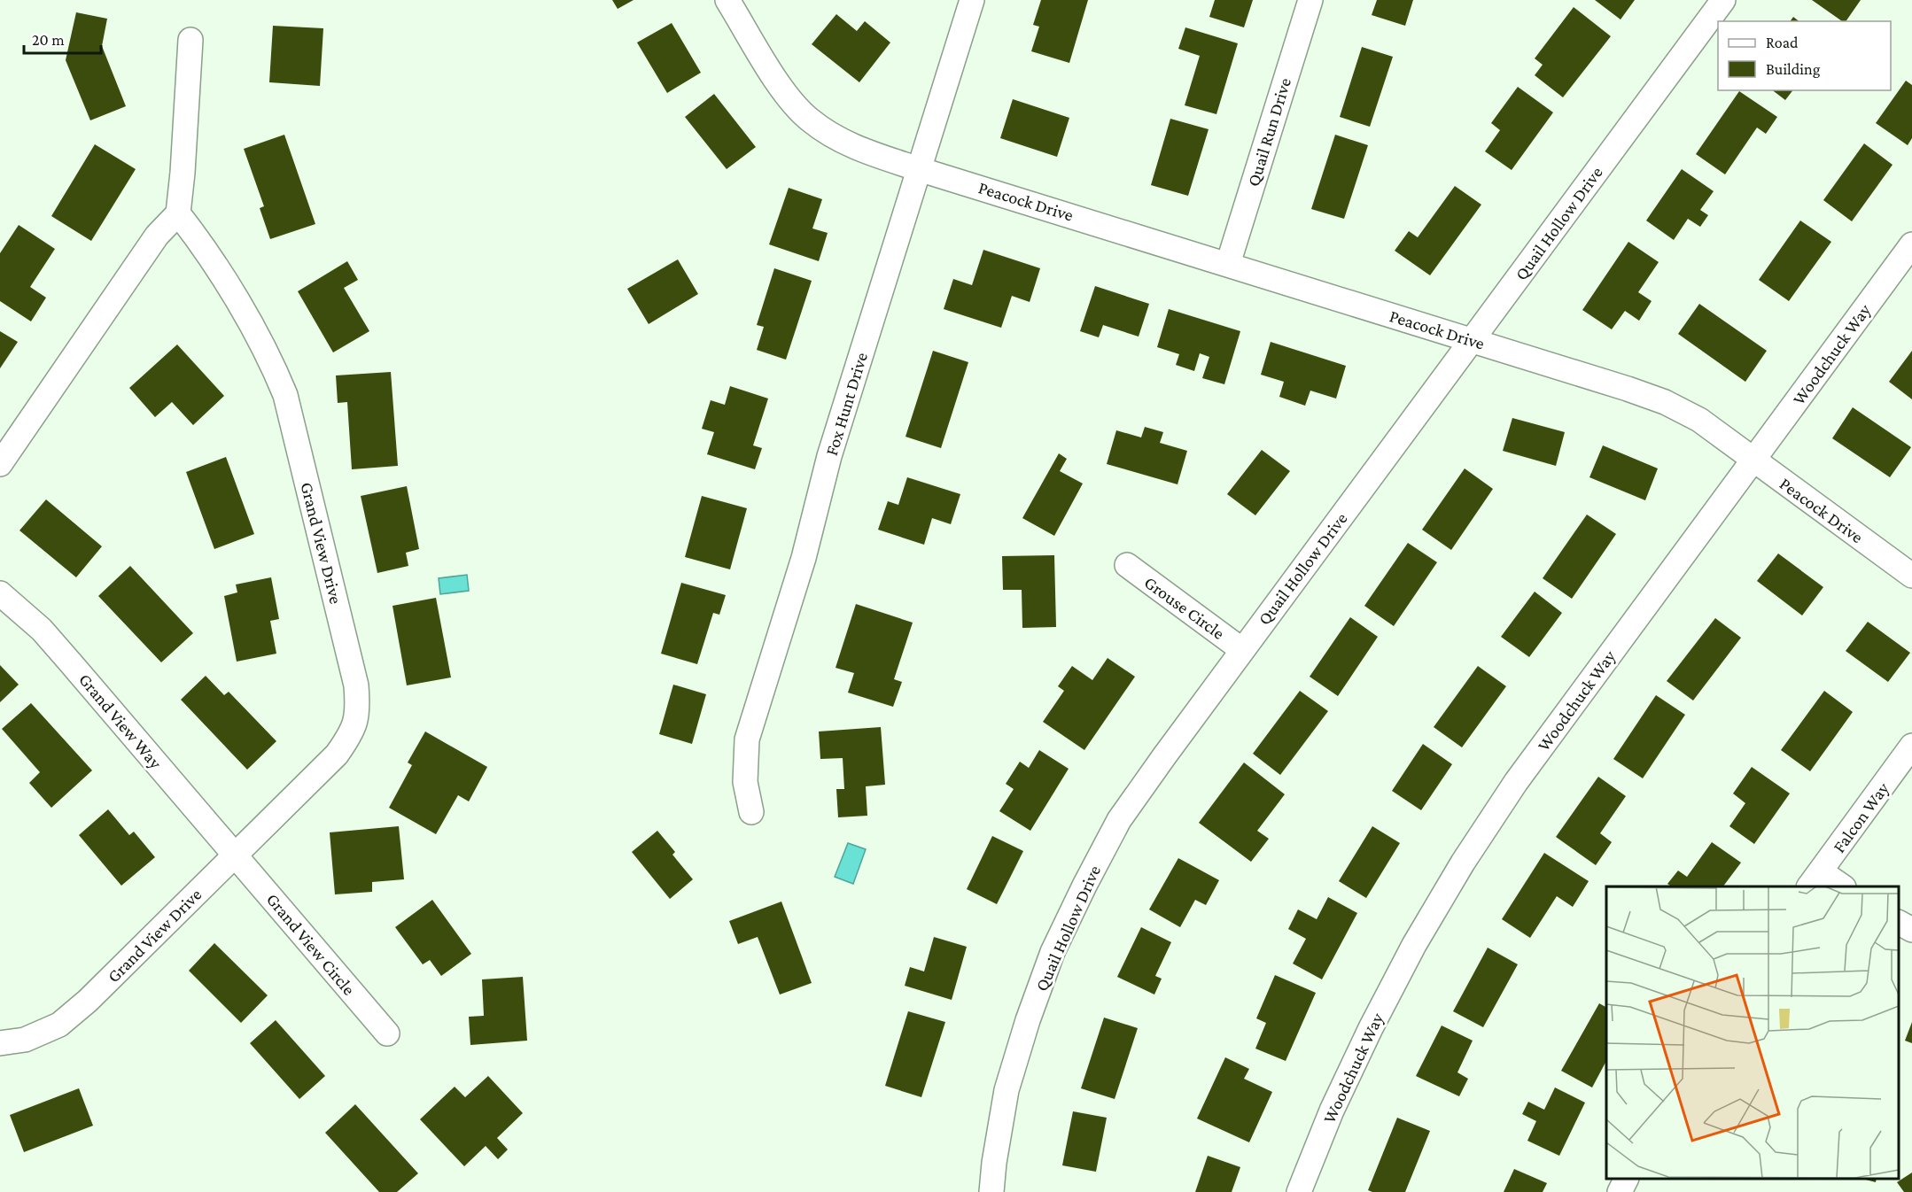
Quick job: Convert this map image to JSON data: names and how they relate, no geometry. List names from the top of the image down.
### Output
{
  "streets": {
    "street": [
      "Quail Run Drive",
      "Peacock Drive",
      "Quail Hollow Drive",
      "Woodchuck Way",
      "Fox Hunt Drive",
      "Grand View Drive",
      "Grouse Circle",
      "Grand View Way",
      "Falcon Way",
      "Grand View Circle"
    ]
  },
  "crossings": [
    ["Quail Run Drive", "Peacock Drive"],
    ["Peacock Drive", "Quail Hollow Drive"],
    ["Peacock Drive", "Woodchuck Way"],
    ["Peacock Drive", "Fox Hunt Drive"],
    ["Quail Hollow Drive", "Grouse Circle"],
    ["Grand View Drive", "Grand View Way"],
    ["Grand View Drive", "Grand View Circle"],
    ["Grand View Way", "Grand View Circle"]
  ],
  "legend": ["Road", "Building"],
  "scale_bar": "20 m"
}
